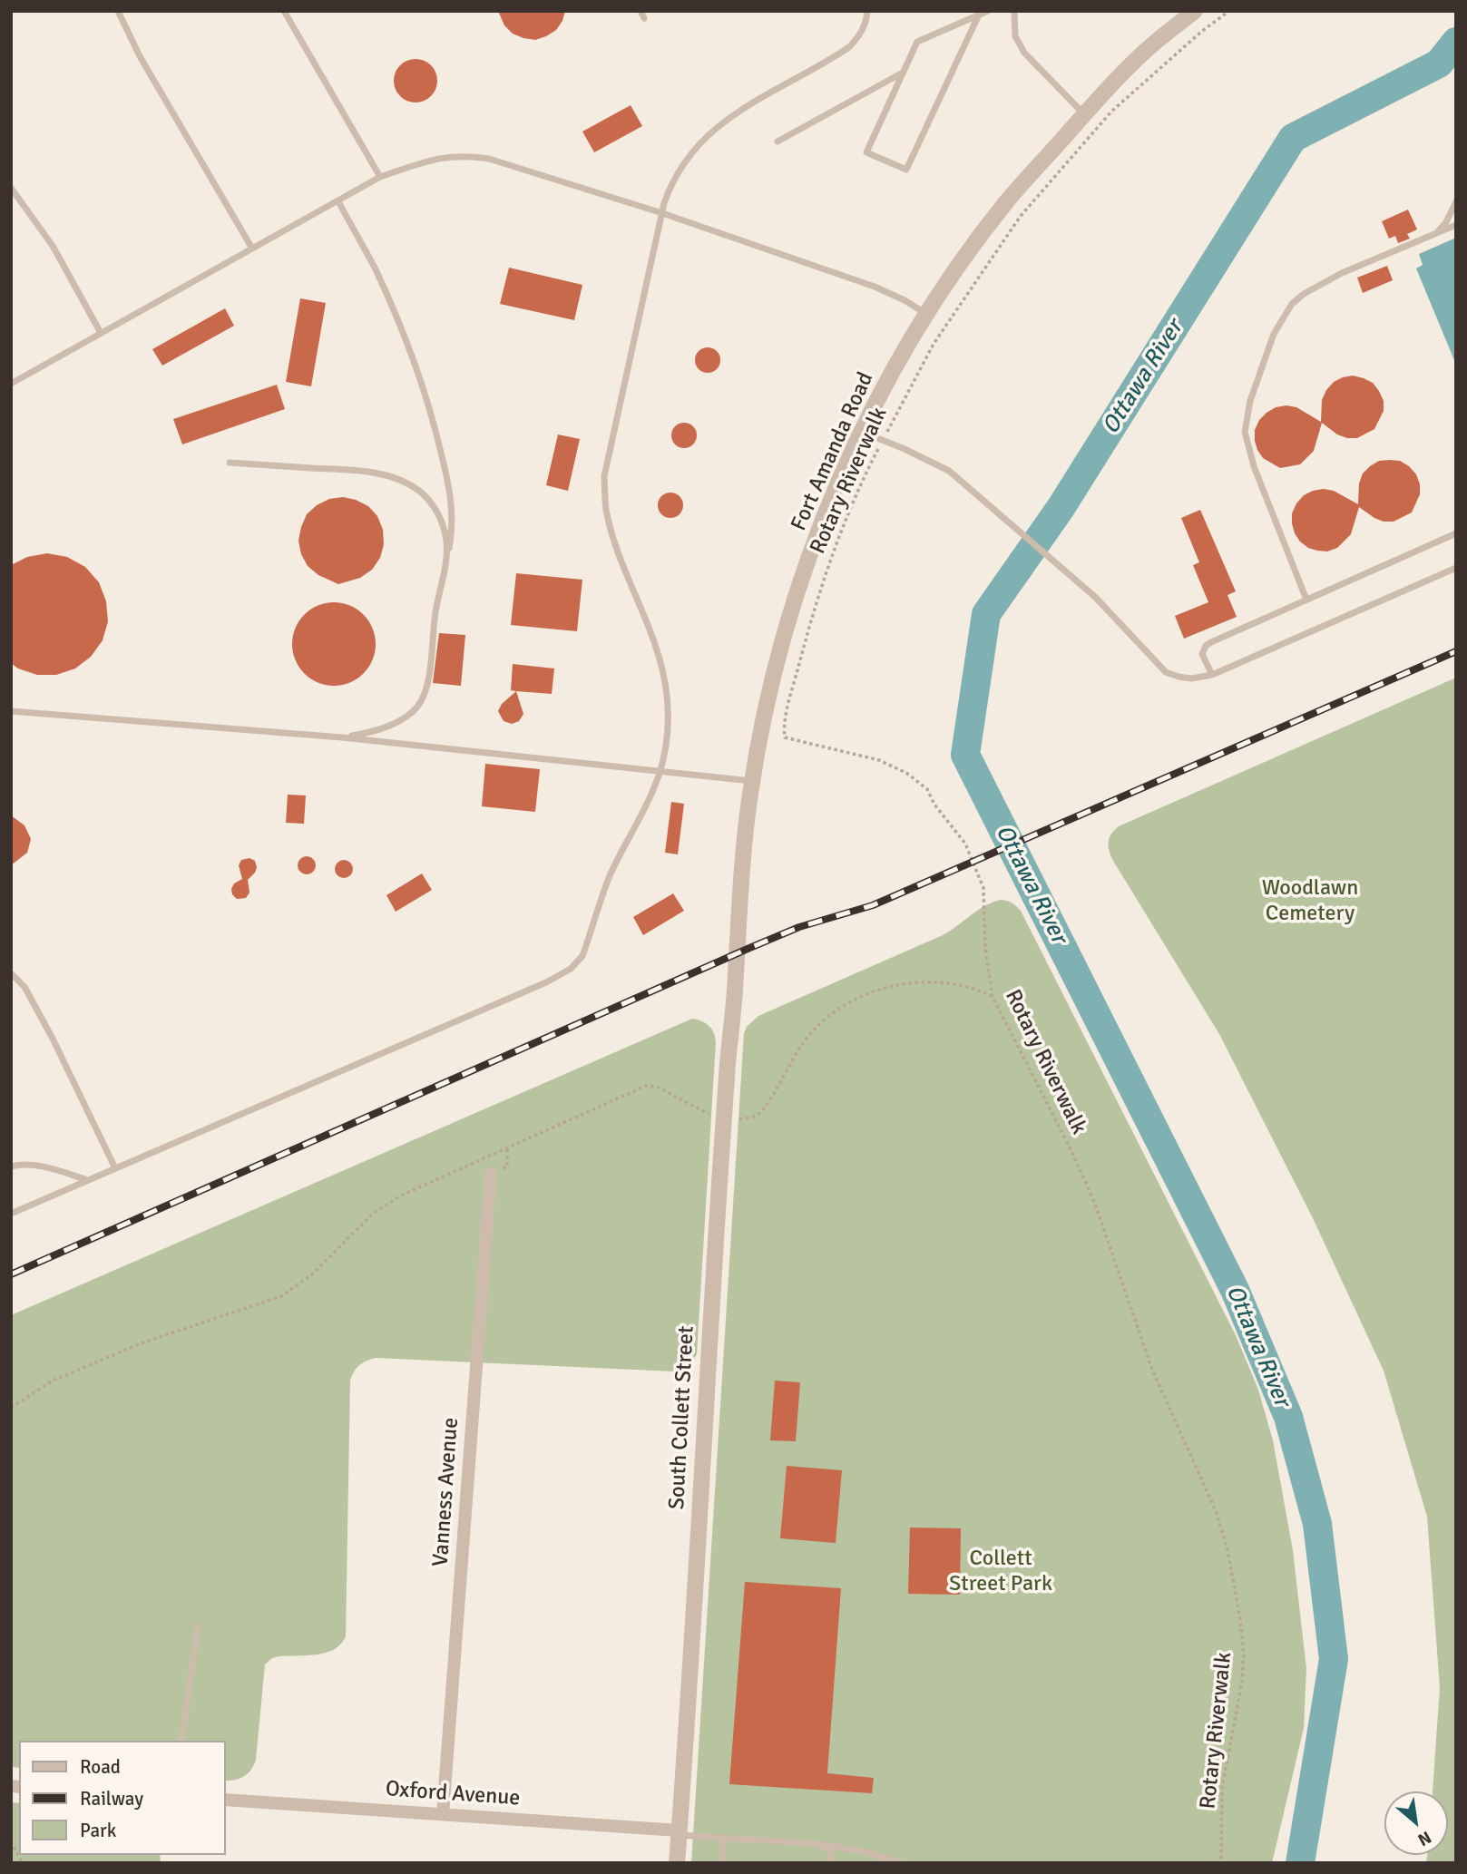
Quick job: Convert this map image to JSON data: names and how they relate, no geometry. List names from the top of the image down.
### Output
{
  "streets": {
    "street": [
      "Fort Amanda Road",
      "South Collett Street",
      "Vanness Avenue",
      "Oxford Avenue"
    ],
    "path": ["Rotary Riverwalk"]
  },
  "crossings": [
    ["Fort Amanda Road", "South Collett Street"],
    ["South Collett Street", "Oxford Avenue"],
    ["Vanness Avenue", "Oxford Avenue"]
  ],
  "water": ["Ottawa River"],
  "parks": ["Woodlawn Cemetery", "Collett Street Park"],
  "legend": ["Road", "Railway", "Park"],
  "north": "bottom right"
}
